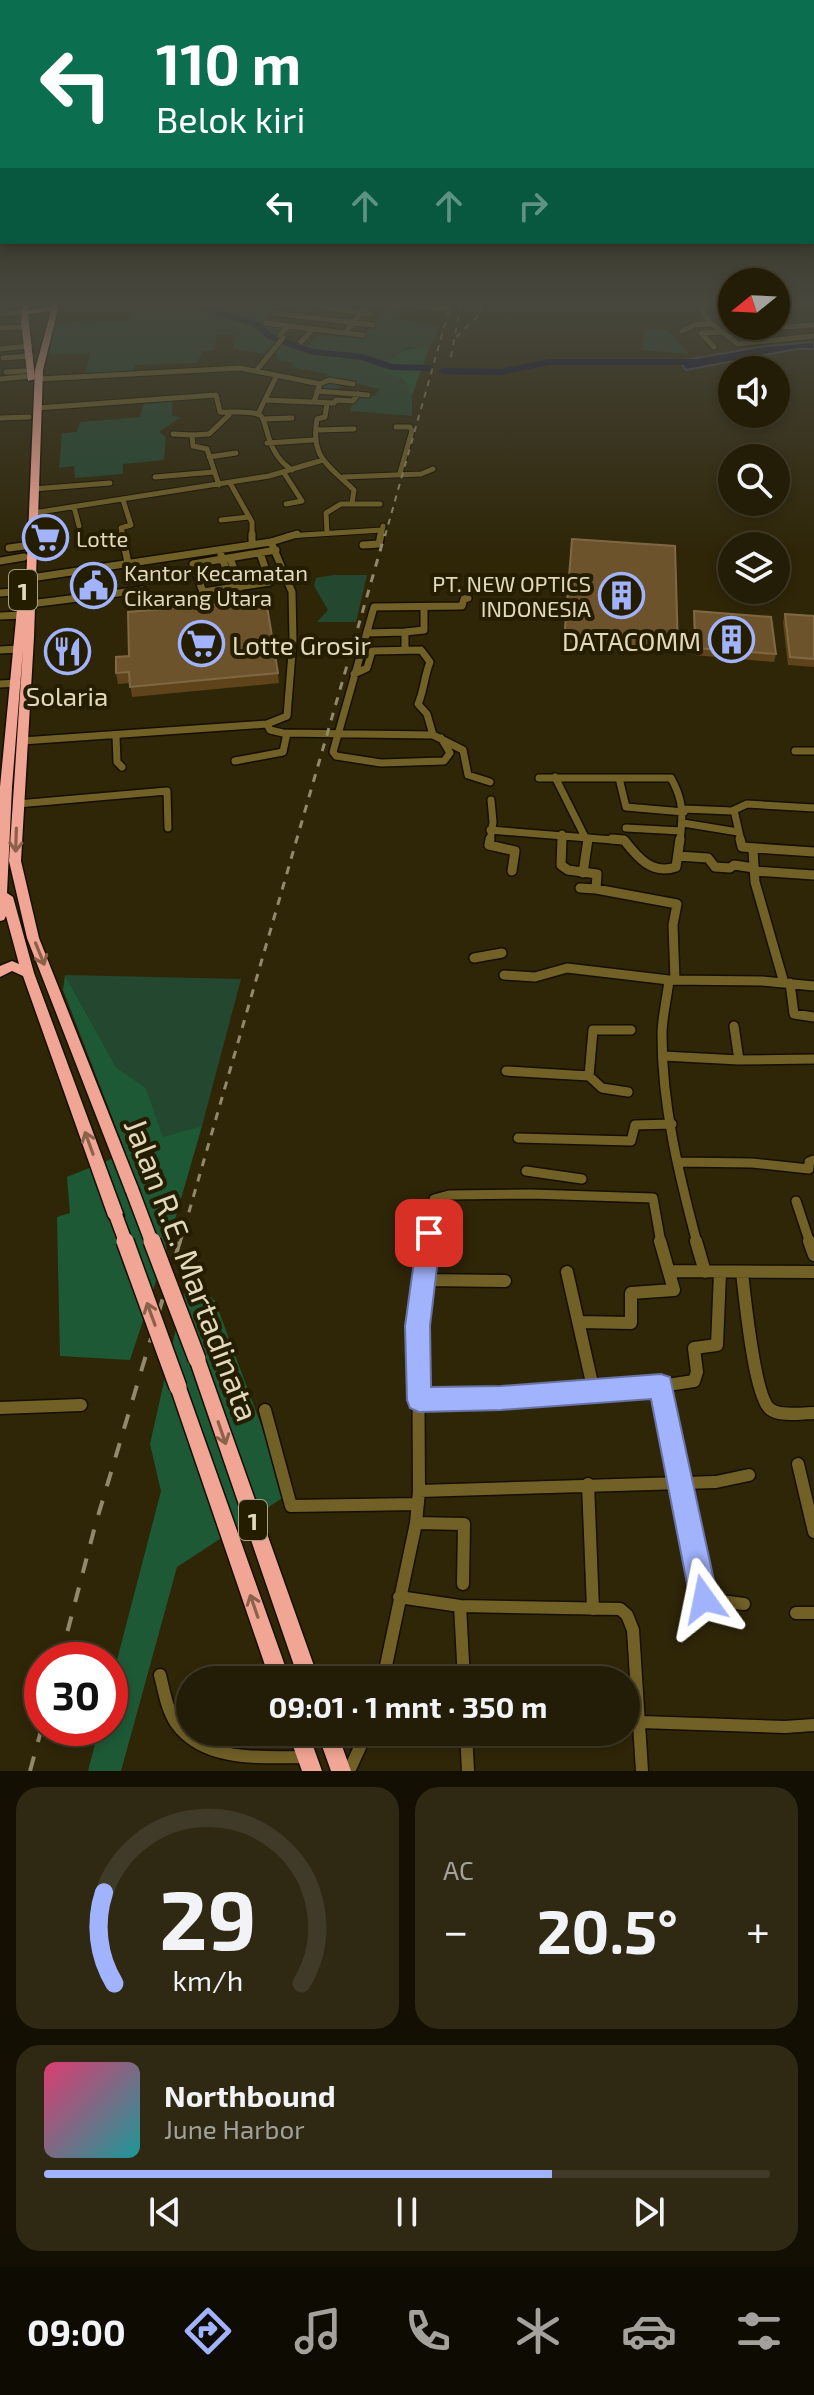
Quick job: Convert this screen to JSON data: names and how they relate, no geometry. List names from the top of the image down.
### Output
{
  "streets": {
    "highway": ["1", "Jalan R.E. Martadinata"]
  },
  "crossings": [
    ["1", "Jalan R.E. Martadinata"]
  ],
  "places": {
    "supermarket": ["Lotte", "Lotte Grosir"],
    "public building": ["Kantor Kecamatan Cikarang Utara"],
    "building": ["PT. NEW OPTICS INDONESIA", "DATACOMM"],
    "restaurant": ["Solaria"]
  },
  "north": "left",
  "page": {
    "turn": ["110 m", "Belok kiri"],
    "limit": "30",
    "trip": "09:01 · 1 mnt · 350 m",
    "tile": "AC",
    "heat": ["−", "20.5°", "+"],
    "song": ["Northbound", "June Harbor"],
    "tabs": "09:00",
    "gauge": ["29", "km/h"]
  }
}
